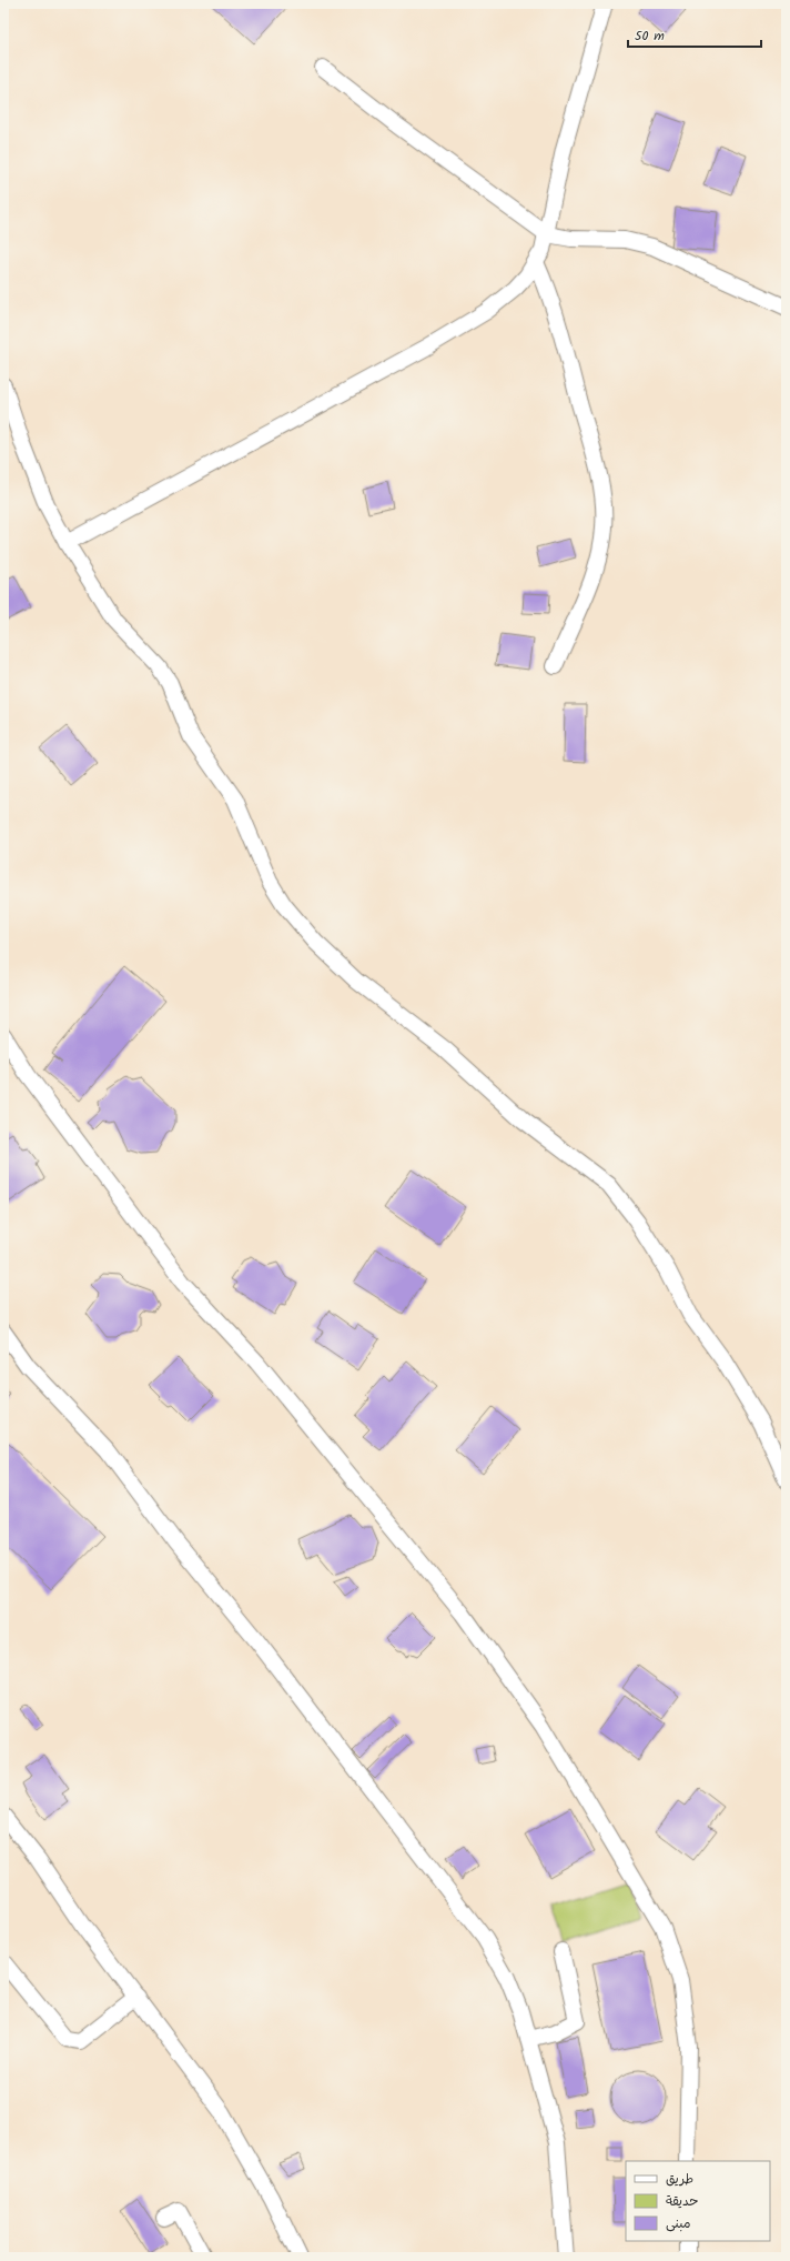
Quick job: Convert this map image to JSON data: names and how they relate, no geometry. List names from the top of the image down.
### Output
{
  "legend": ["طريق", "حديقة", "مبنى"],
  "scale_bar": "50 m"
}
